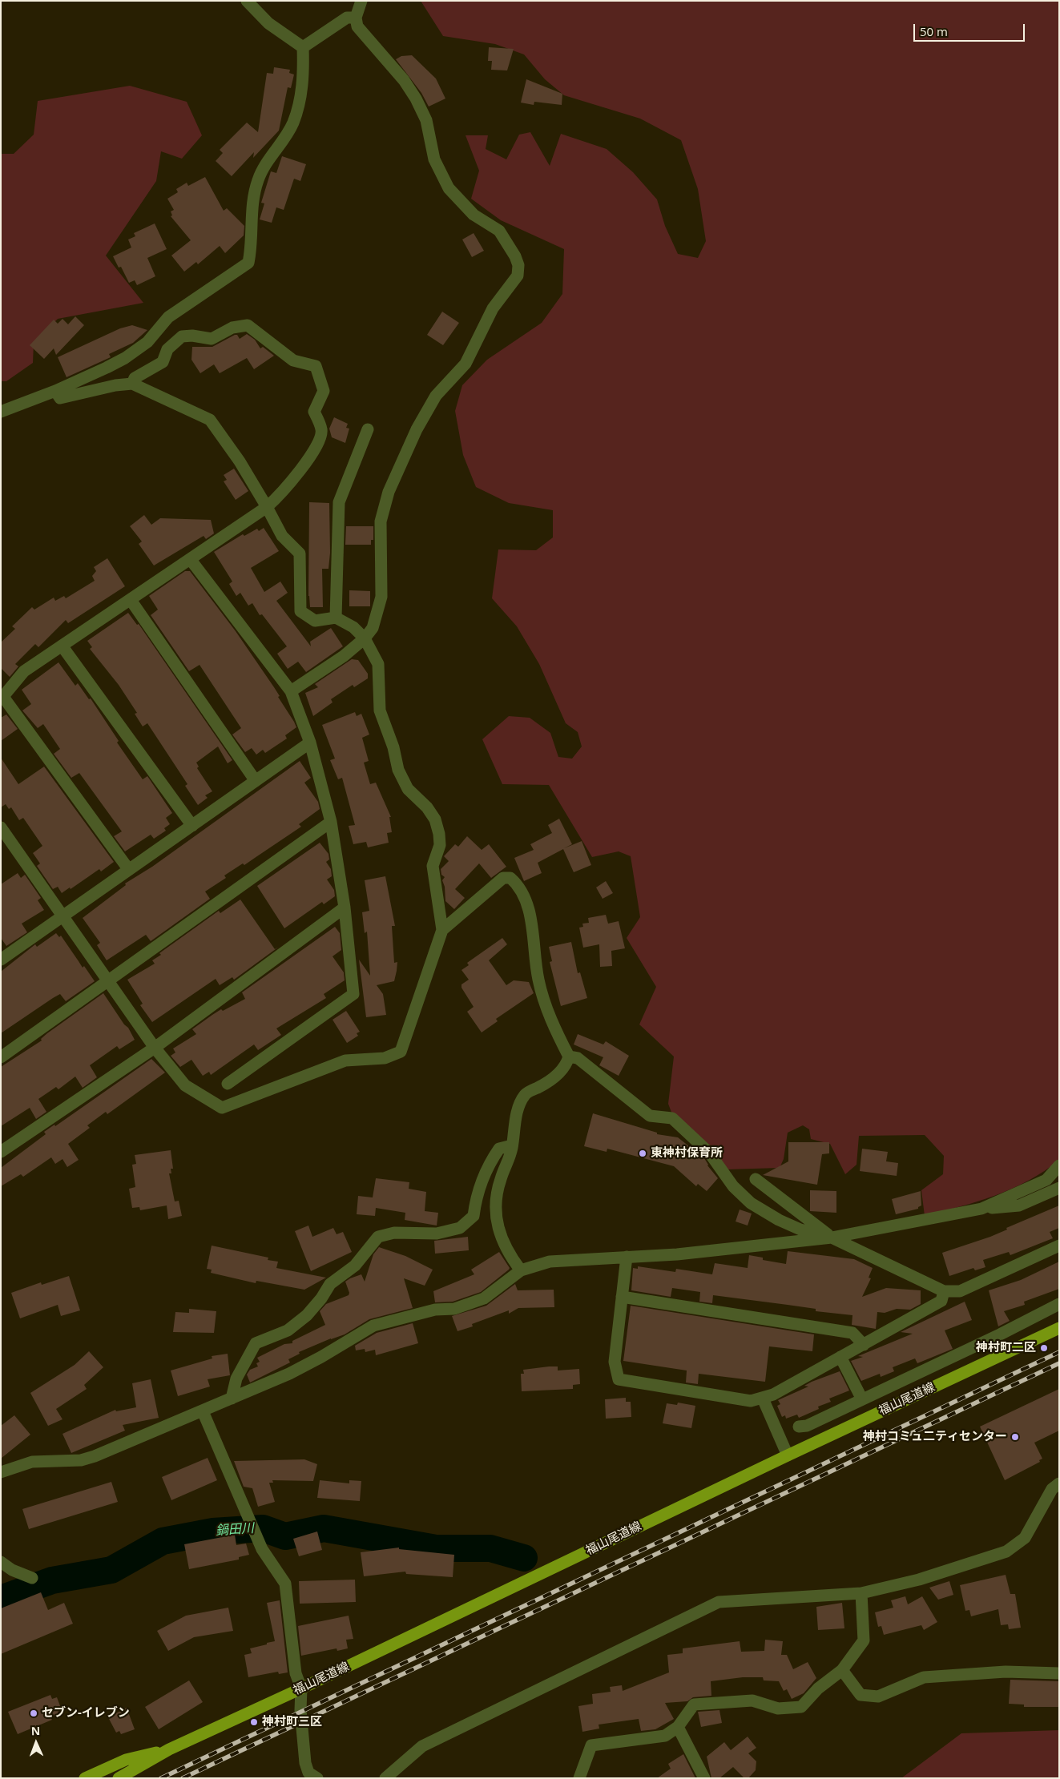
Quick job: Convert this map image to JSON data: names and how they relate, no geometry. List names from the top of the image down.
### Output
{
  "streets": {
    "main road": ["福山尾道線"]
  },
  "water": ["鍋田川"],
  "places": [
    "東神村保育所",
    "神村町二区",
    "神村コミュ二ティセンター",
    "セブン-イレブン",
    "神村町三区"
  ],
  "scale_bar": "50 m",
  "north": "top"
}
